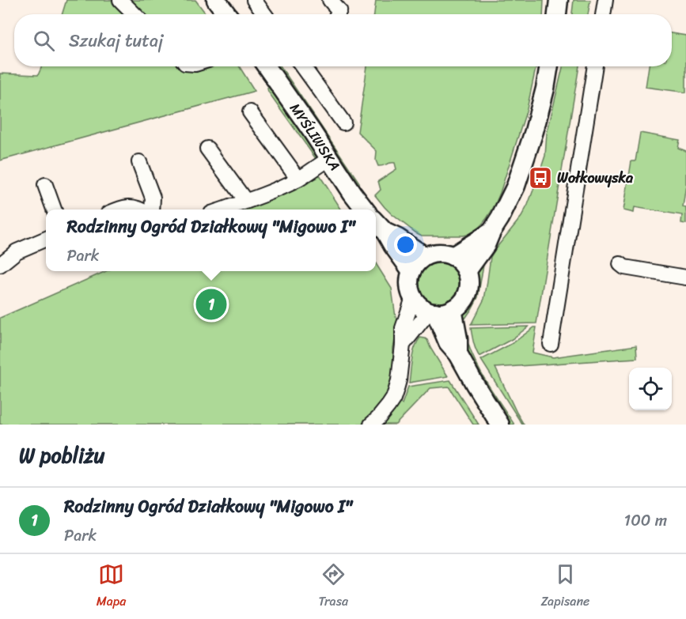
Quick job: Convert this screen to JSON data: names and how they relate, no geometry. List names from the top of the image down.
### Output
{
  "streets": {
    "street": ["MYŚLIWSKA"]
  },
  "places": {
    "bus stop": ["Wołkowyska"]
  },
  "page": {
    "search": "Szukaj tutaj",
    "popup": ["Rodzinny Ogród Działkowy \"Migowo I\"", "Park"],
    "pins": "1",
    "heading": "W pobliżu",
    "list": [
      {
        "mark": "1",
        "name": "Rodzinny Ogród Działkowy \"Migowo I\"",
        "note": "Park",
        "value": "100 m"
      }
    ],
    "nav": ["Mapa", "Trasa", "Zapisane"]
  }
}
